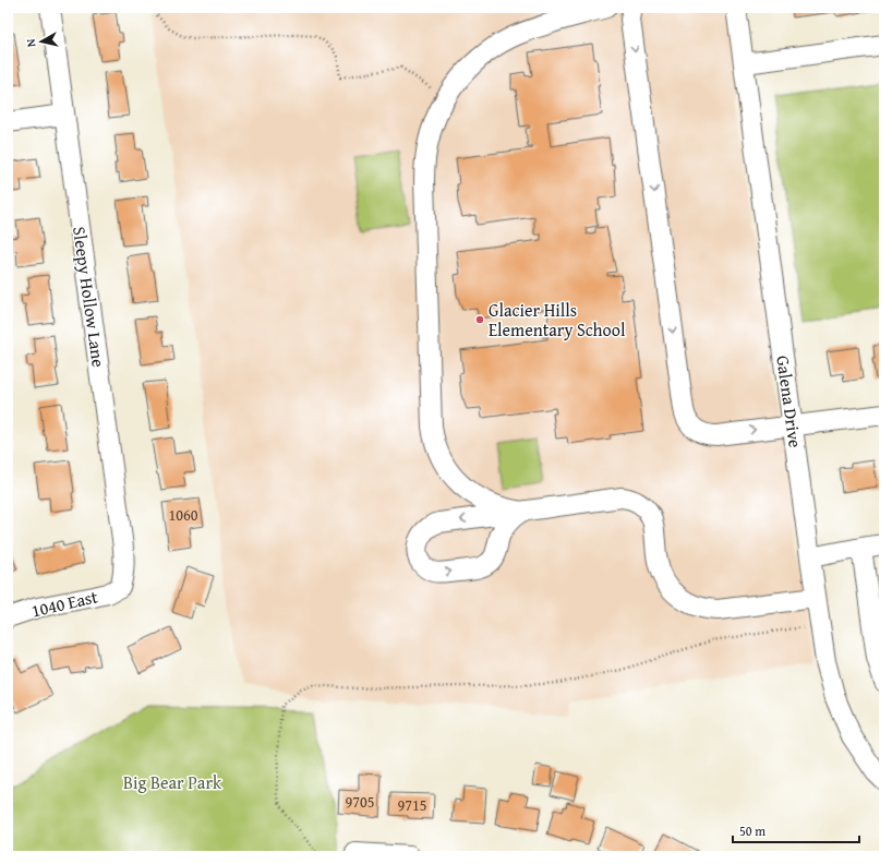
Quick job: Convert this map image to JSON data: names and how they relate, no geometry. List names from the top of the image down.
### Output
{
  "streets": {
    "street": ["Sleepy Hollow Lane", "Galena Drive", "1040 East"]
  },
  "crossings": [
    ["Sleepy Hollow Lane", "1040 East"]
  ],
  "parks": ["Big Bear Park"],
  "places": ["Glacier Hills Elementary School"],
  "house_numbers": ["1060", "9705", "9715"],
  "scale_bar": "50 m",
  "north": "left"
}
